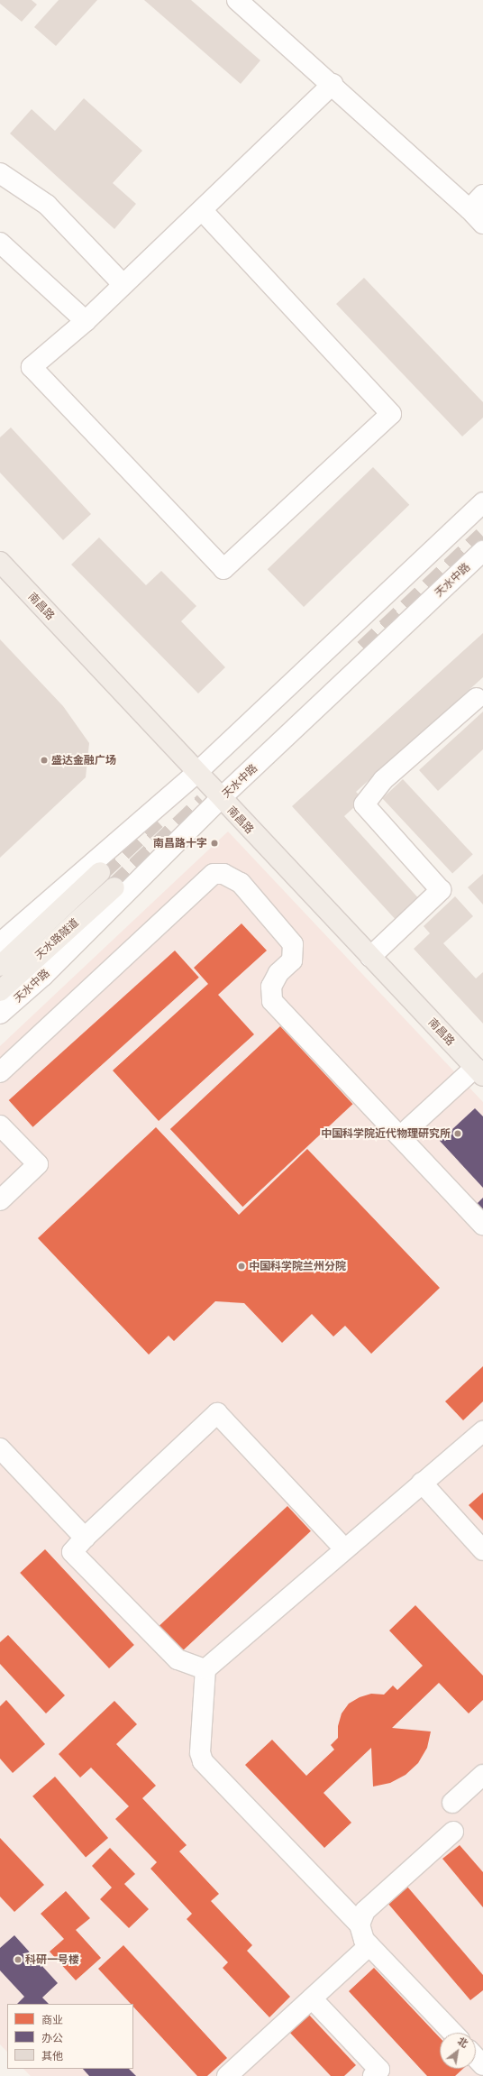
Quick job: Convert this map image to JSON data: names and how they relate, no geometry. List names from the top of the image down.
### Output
{
  "streets": {
    "main road": ["南昌路", "天水路隧道"],
    "street": ["天水中路"]
  },
  "crossings": [
    ["天水中路", "南昌路"]
  ],
  "places": [
    "盛达金融广场",
    "南昌路十字",
    "中国科学院近代物理研究所",
    "中国科学院兰州分院",
    "科研一号楼"
  ],
  "legend": ["商业", "办公", "其他"],
  "north": "top right"
}
